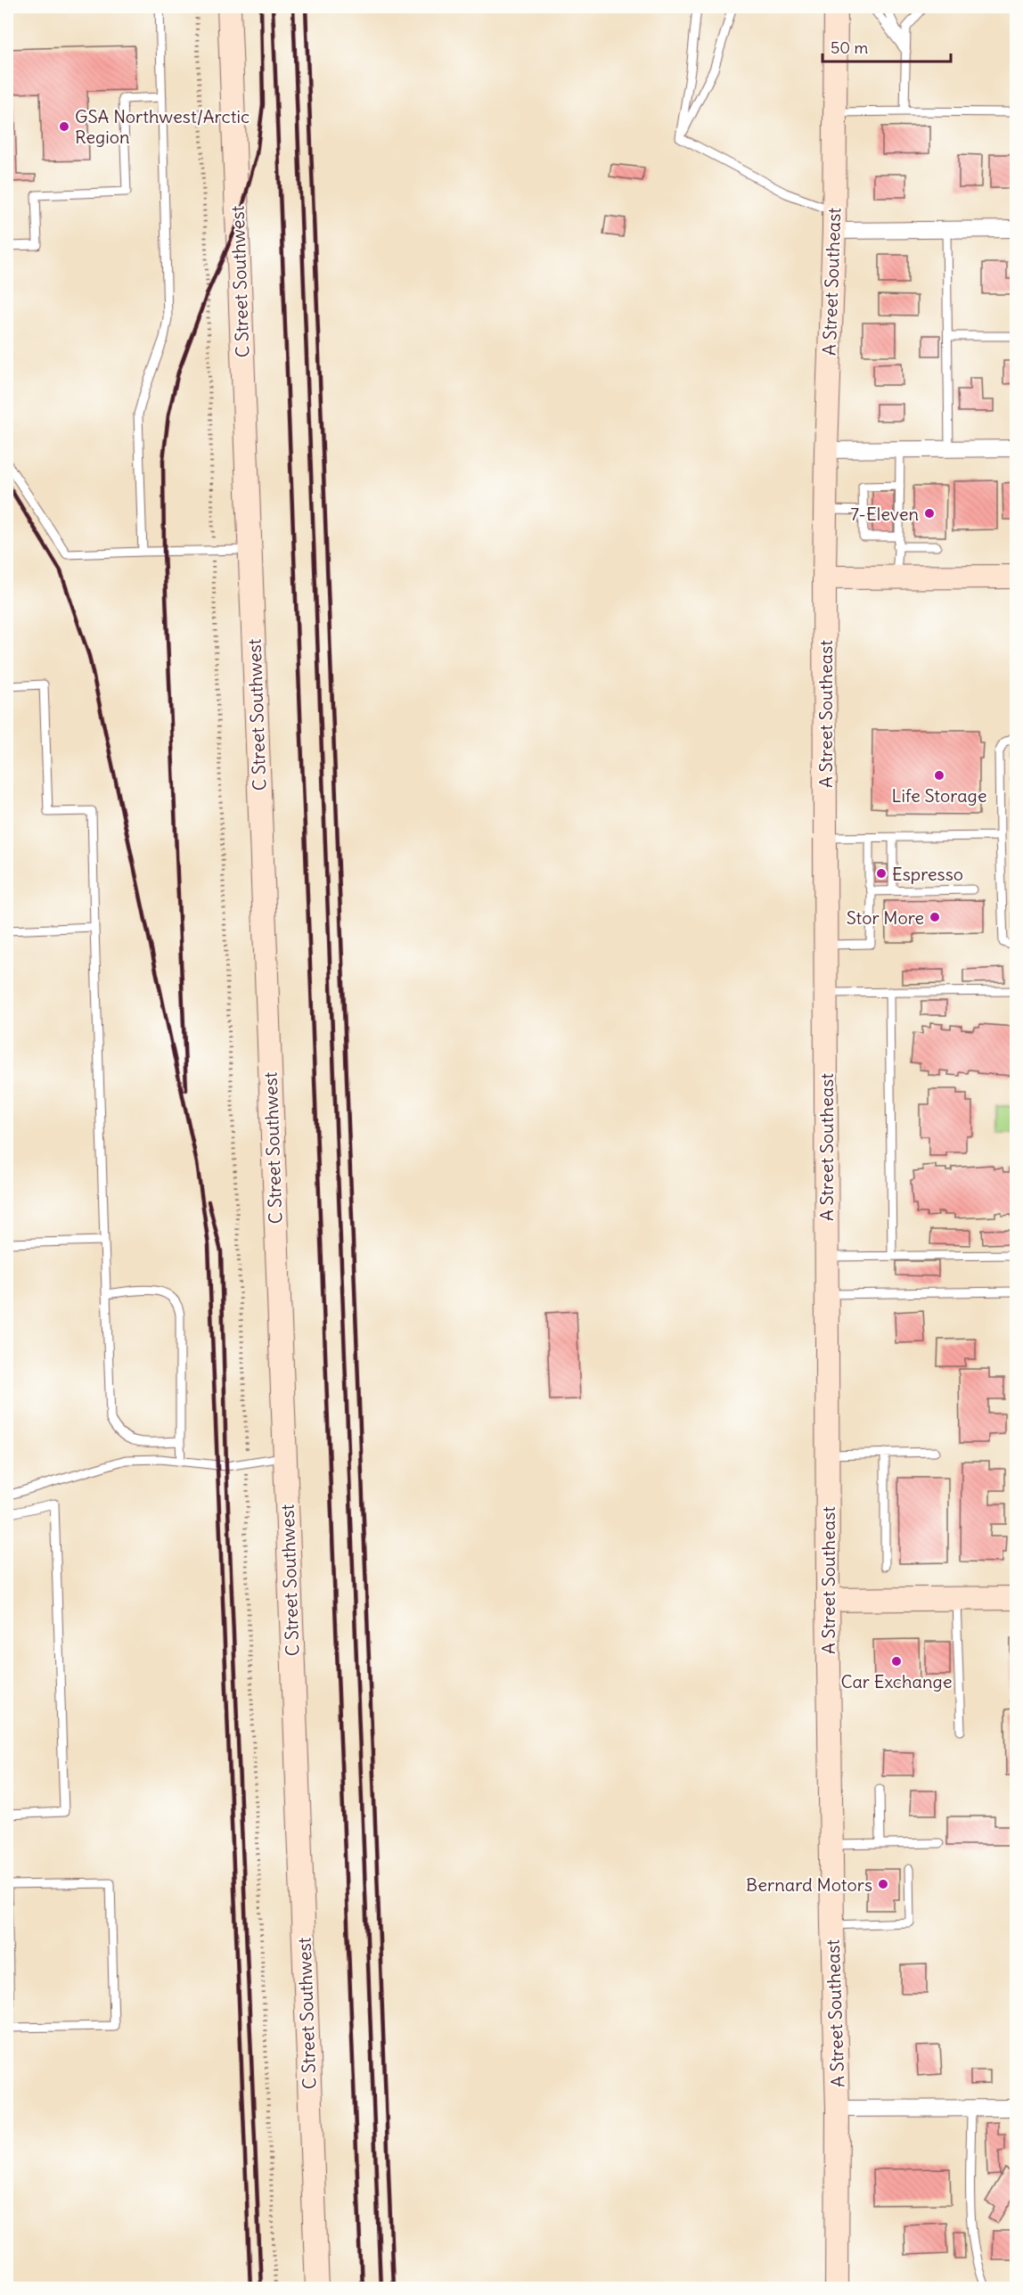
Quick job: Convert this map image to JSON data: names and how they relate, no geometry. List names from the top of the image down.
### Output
{
  "streets": {
    "main road": ["C Street Southwest", "A Street Southeast"]
  },
  "places": [
    "GSA Northwest/Arctic Region",
    "7-Eleven",
    "Life Storage",
    "Espresso",
    "Stor More",
    "Car Exchange",
    "Bernard Motors"
  ],
  "scale_bar": "50 m"
}
